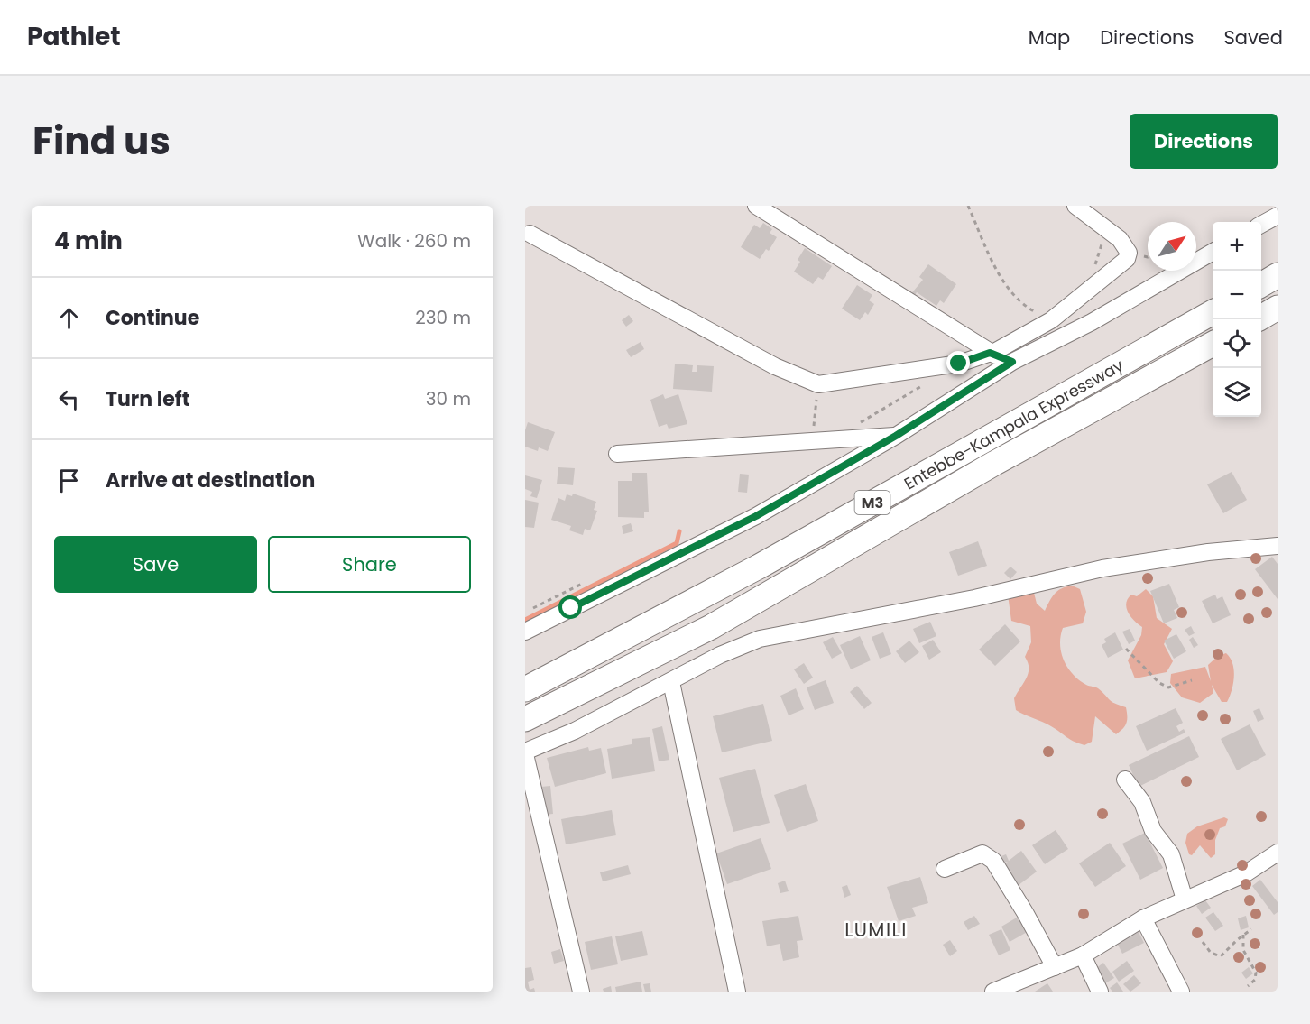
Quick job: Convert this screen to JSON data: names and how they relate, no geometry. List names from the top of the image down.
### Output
{
  "streets": {
    "highway": ["Entebbe-Kampala Expressway", "M3"]
  },
  "districts": ["LUMILI"],
  "north": "top right",
  "page": {
    "header": "Pathlet",
    "nav": ["Map", "Directions", "Saved"],
    "title": "Find us",
    "buttons": [
      "Directions",
      ["Save", "Share"]
    ],
    "heading": ["4 min", "Walk · 260 m"],
    "map_buttons": ["+", "−"],
    "list": [
      ["Continue", "230 m"],
      ["Turn left", "30 m"],
      "Arrive at destination"
    ]
  }
}
